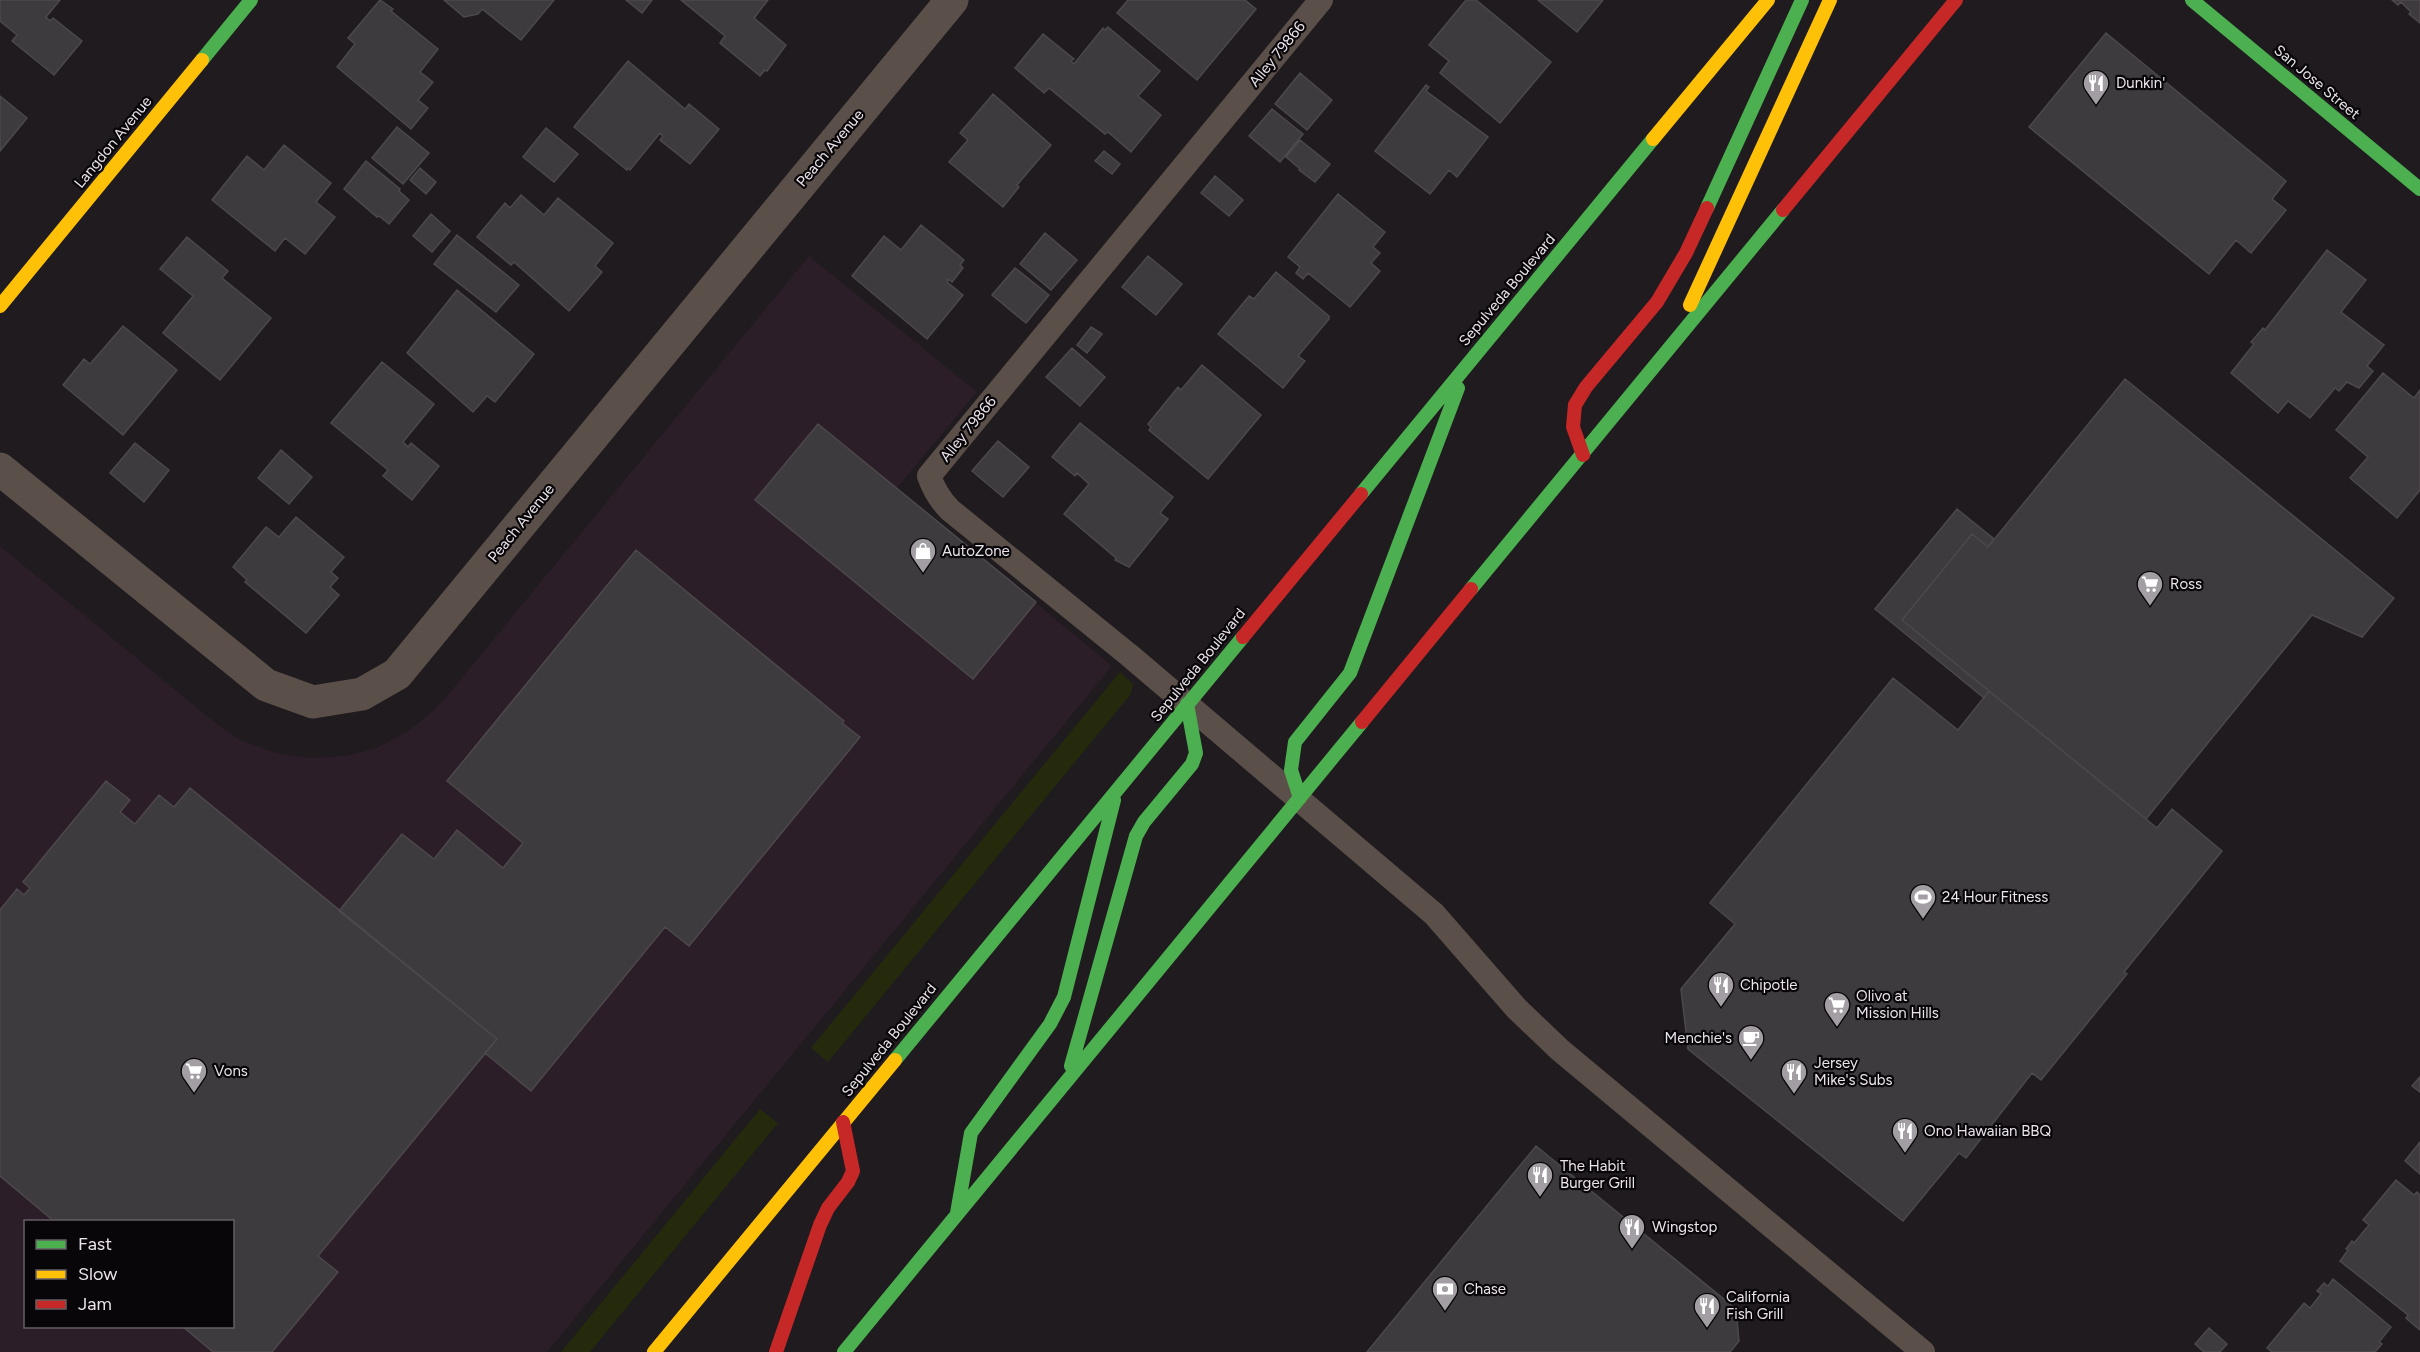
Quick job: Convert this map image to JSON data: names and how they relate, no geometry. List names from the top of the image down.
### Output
{
  "streets": {
    "main road": ["San Jose Street", "Langdon Avenue", "Sepulveda Boulevard"],
    "street": ["Peach Avenue"],
    "lane": ["Alley 79866"]
  },
  "crossings": [
    ["Alley 79866", "Sepulveda Boulevard"]
  ],
  "places": {
    "restaurant": [
      "Dunkin'",
      "Chipotle",
      "Jersey Mike's Subs",
      "Ono Hawaiian BBQ",
      "The Habit Burger Grill",
      "Wingstop",
      "California Fish Grill"
    ],
    "shop": ["AutoZone"],
    "supermarket": ["Ross", "Olivo at Mission Hills", "Vons"],
    "sports": ["24 Hour Fitness"],
    "cafe": ["Menchie's"],
    "bank": ["Chase"]
  },
  "legend": ["Fast", "Slow", "Jam"]
}
